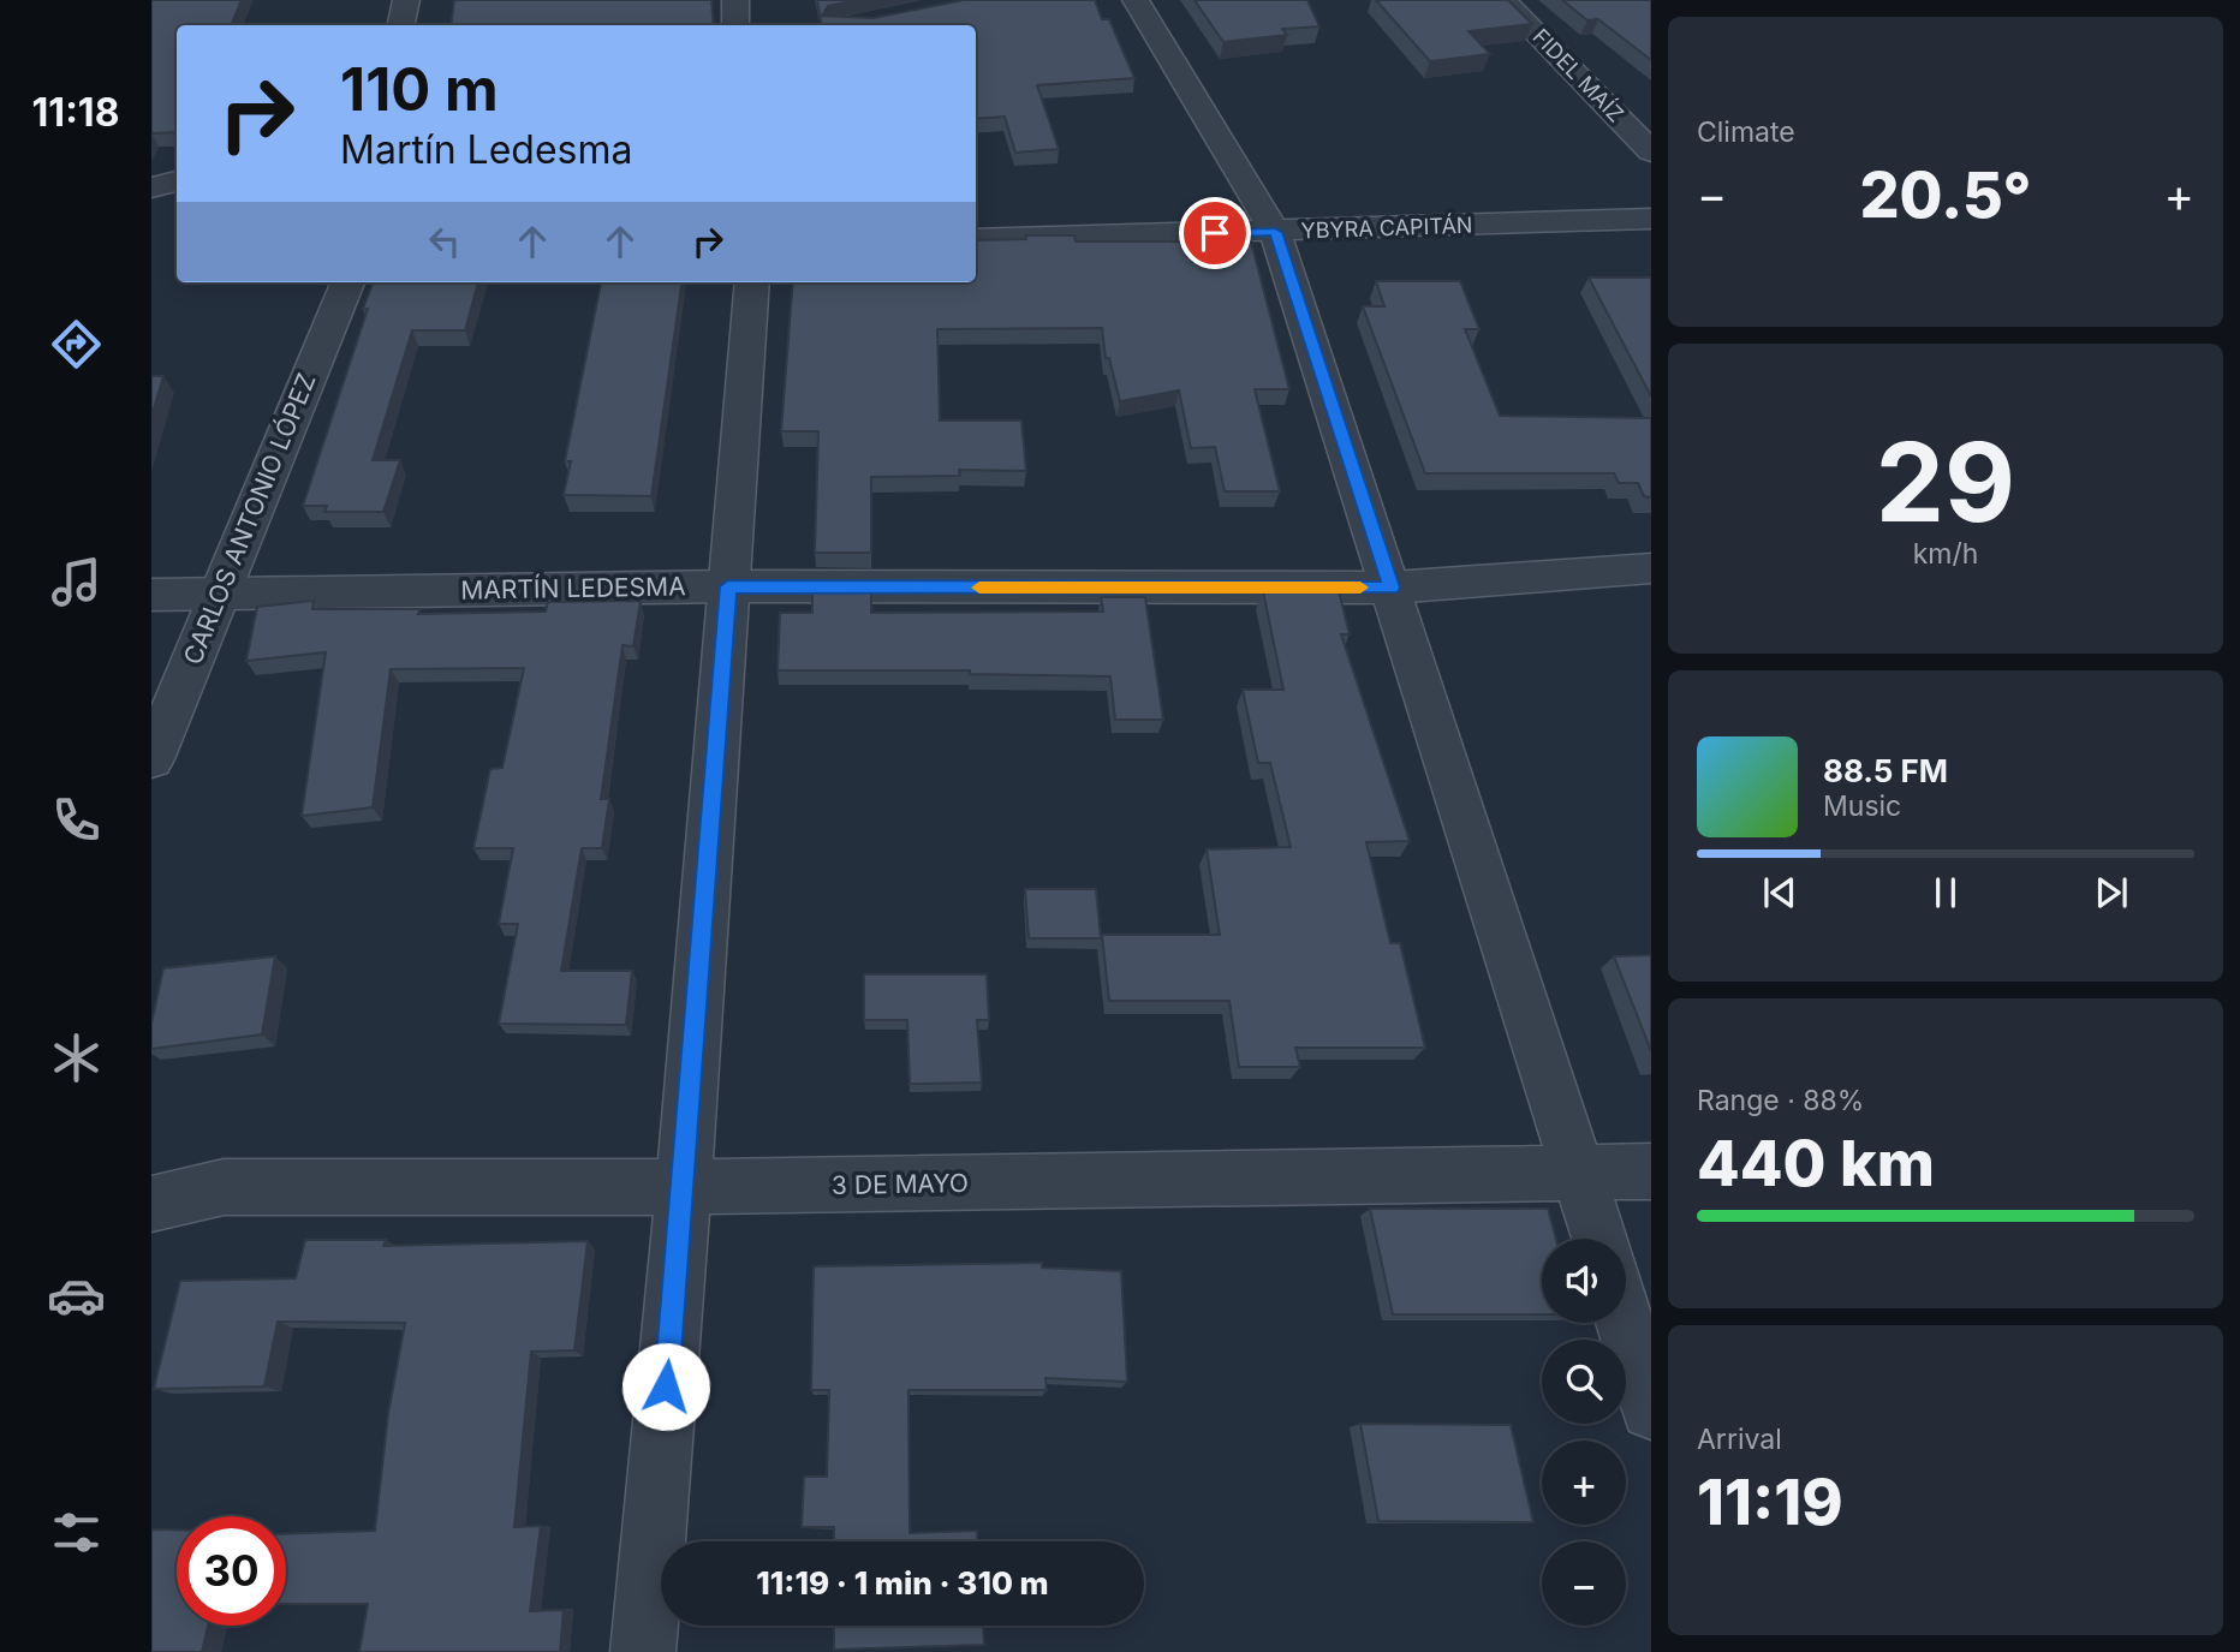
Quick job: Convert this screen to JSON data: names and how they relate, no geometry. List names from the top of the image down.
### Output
{
  "streets": {
    "street": [
      "FIDEL MAÍZ",
      "YBYRA CAPITÁN",
      "CARLOS ANTONIO LÓPEZ",
      "MARTÍN LEDESMA",
      "3 DE MAYO"
    ]
  },
  "crossings": [
    ["CARLOS ANTONIO LÓPEZ", "MARTÍN LEDESMA"]
  ],
  "page": {
    "tabs": "11:18",
    "tile": [
      "Climate",
      ["29", "km/h"],
      ["Range · 88%", "440 km"],
      ["Arrival", "11:19"]
    ],
    "turn": ["110 m", "Martín Ledesma"],
    "heat": ["−", "20.5°", "+"],
    "song": ["88.5 FM", "Music"],
    "map_buttons": ["+", "−"],
    "limit": "30",
    "trip": "11:19 · 1 min · 310 m"
  }
}
